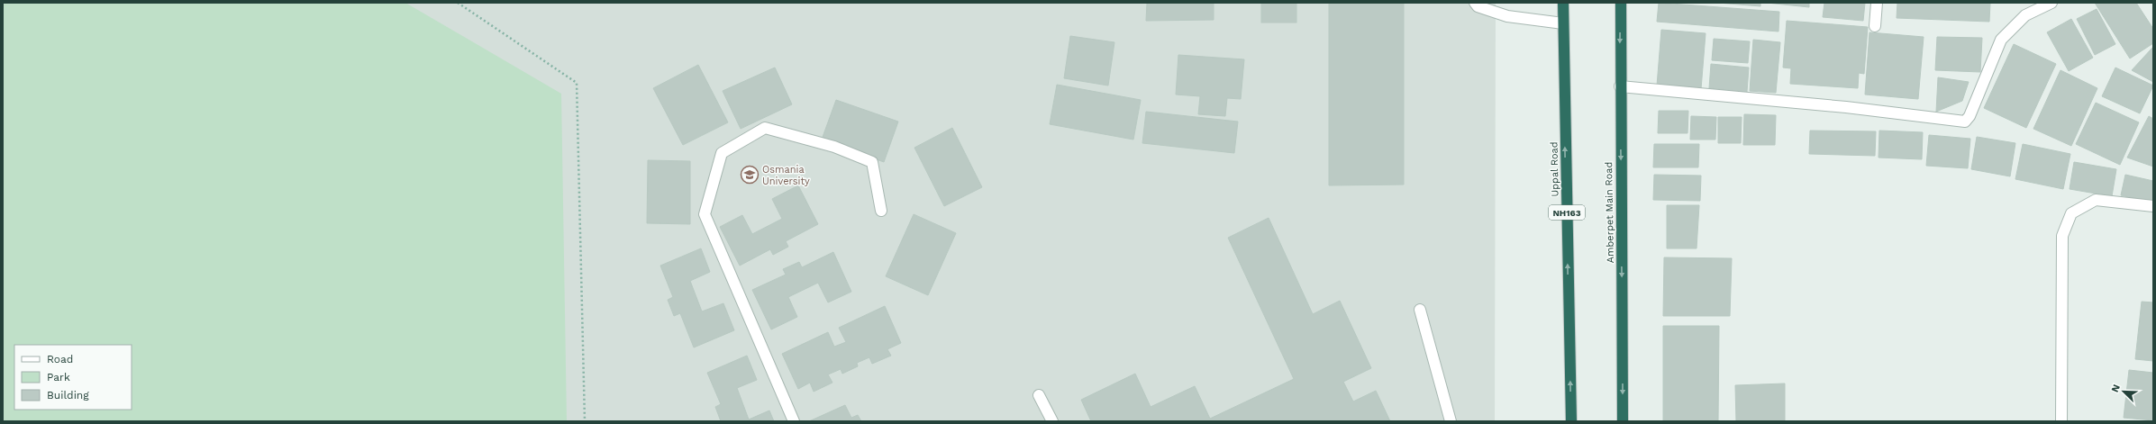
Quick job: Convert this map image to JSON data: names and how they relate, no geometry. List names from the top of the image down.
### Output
{
  "streets": {
    "highway": ["Uppal Road", "NH163", "Amberpet Main Road"]
  },
  "one_way": ["Uppal Road", "Amberpet Main Road"],
  "places": {
    "school or university": ["Osmania University"]
  },
  "legend": ["Road", "Park", "Building"],
  "north": "top left"
}
